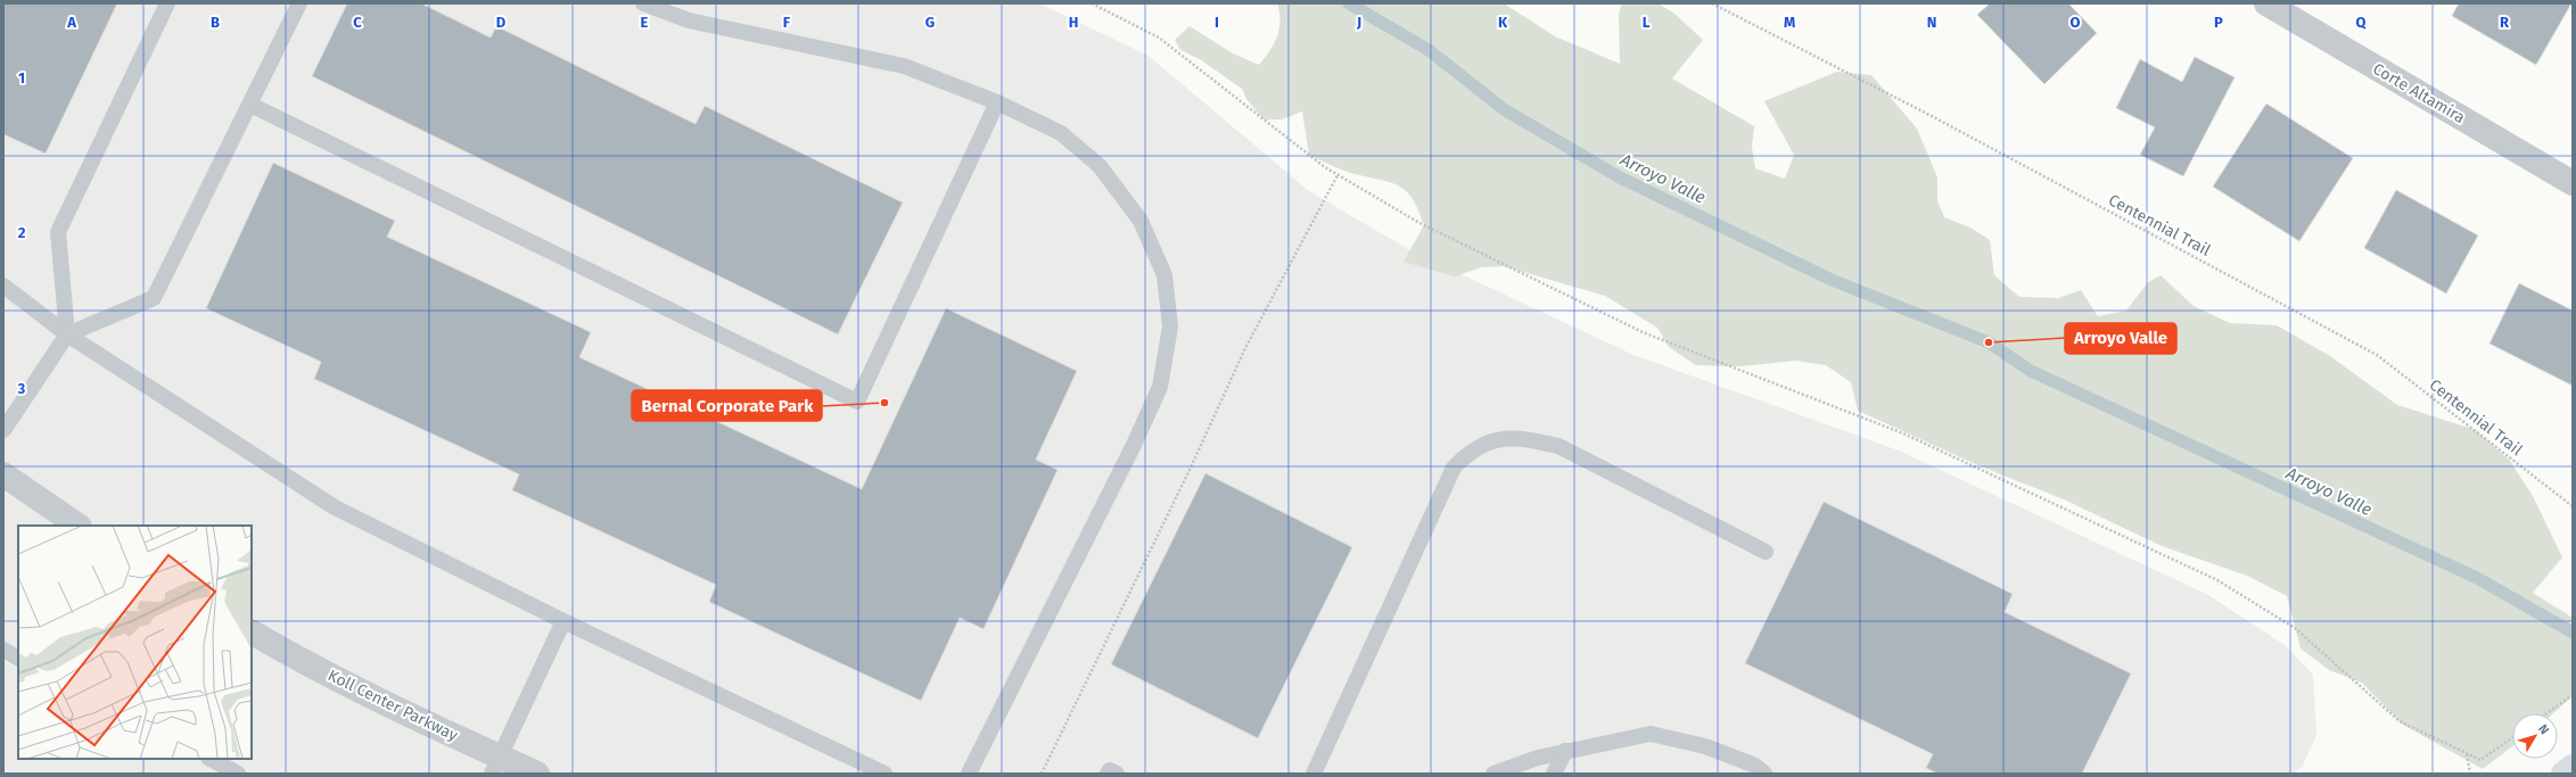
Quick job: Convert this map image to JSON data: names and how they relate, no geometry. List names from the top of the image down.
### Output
{
  "streets": {
    "street": ["Corte Altamira", "Koll Center Parkway"],
    "path": ["Centennial Trail"]
  },
  "water": ["Arroyo Valle"],
  "places": ["Arroyo Valle", "Bernal Corporate Park"],
  "north": "top right",
  "grid": {
    "columns": [
      "A",
      "B",
      "C",
      "D",
      "E",
      "F",
      "G",
      "H",
      "I",
      "J",
      "K",
      "L",
      "M",
      "N",
      "O",
      "P",
      "Q",
      "R"
    ],
    "rows": ["1", "2", "3"]
  }
}
